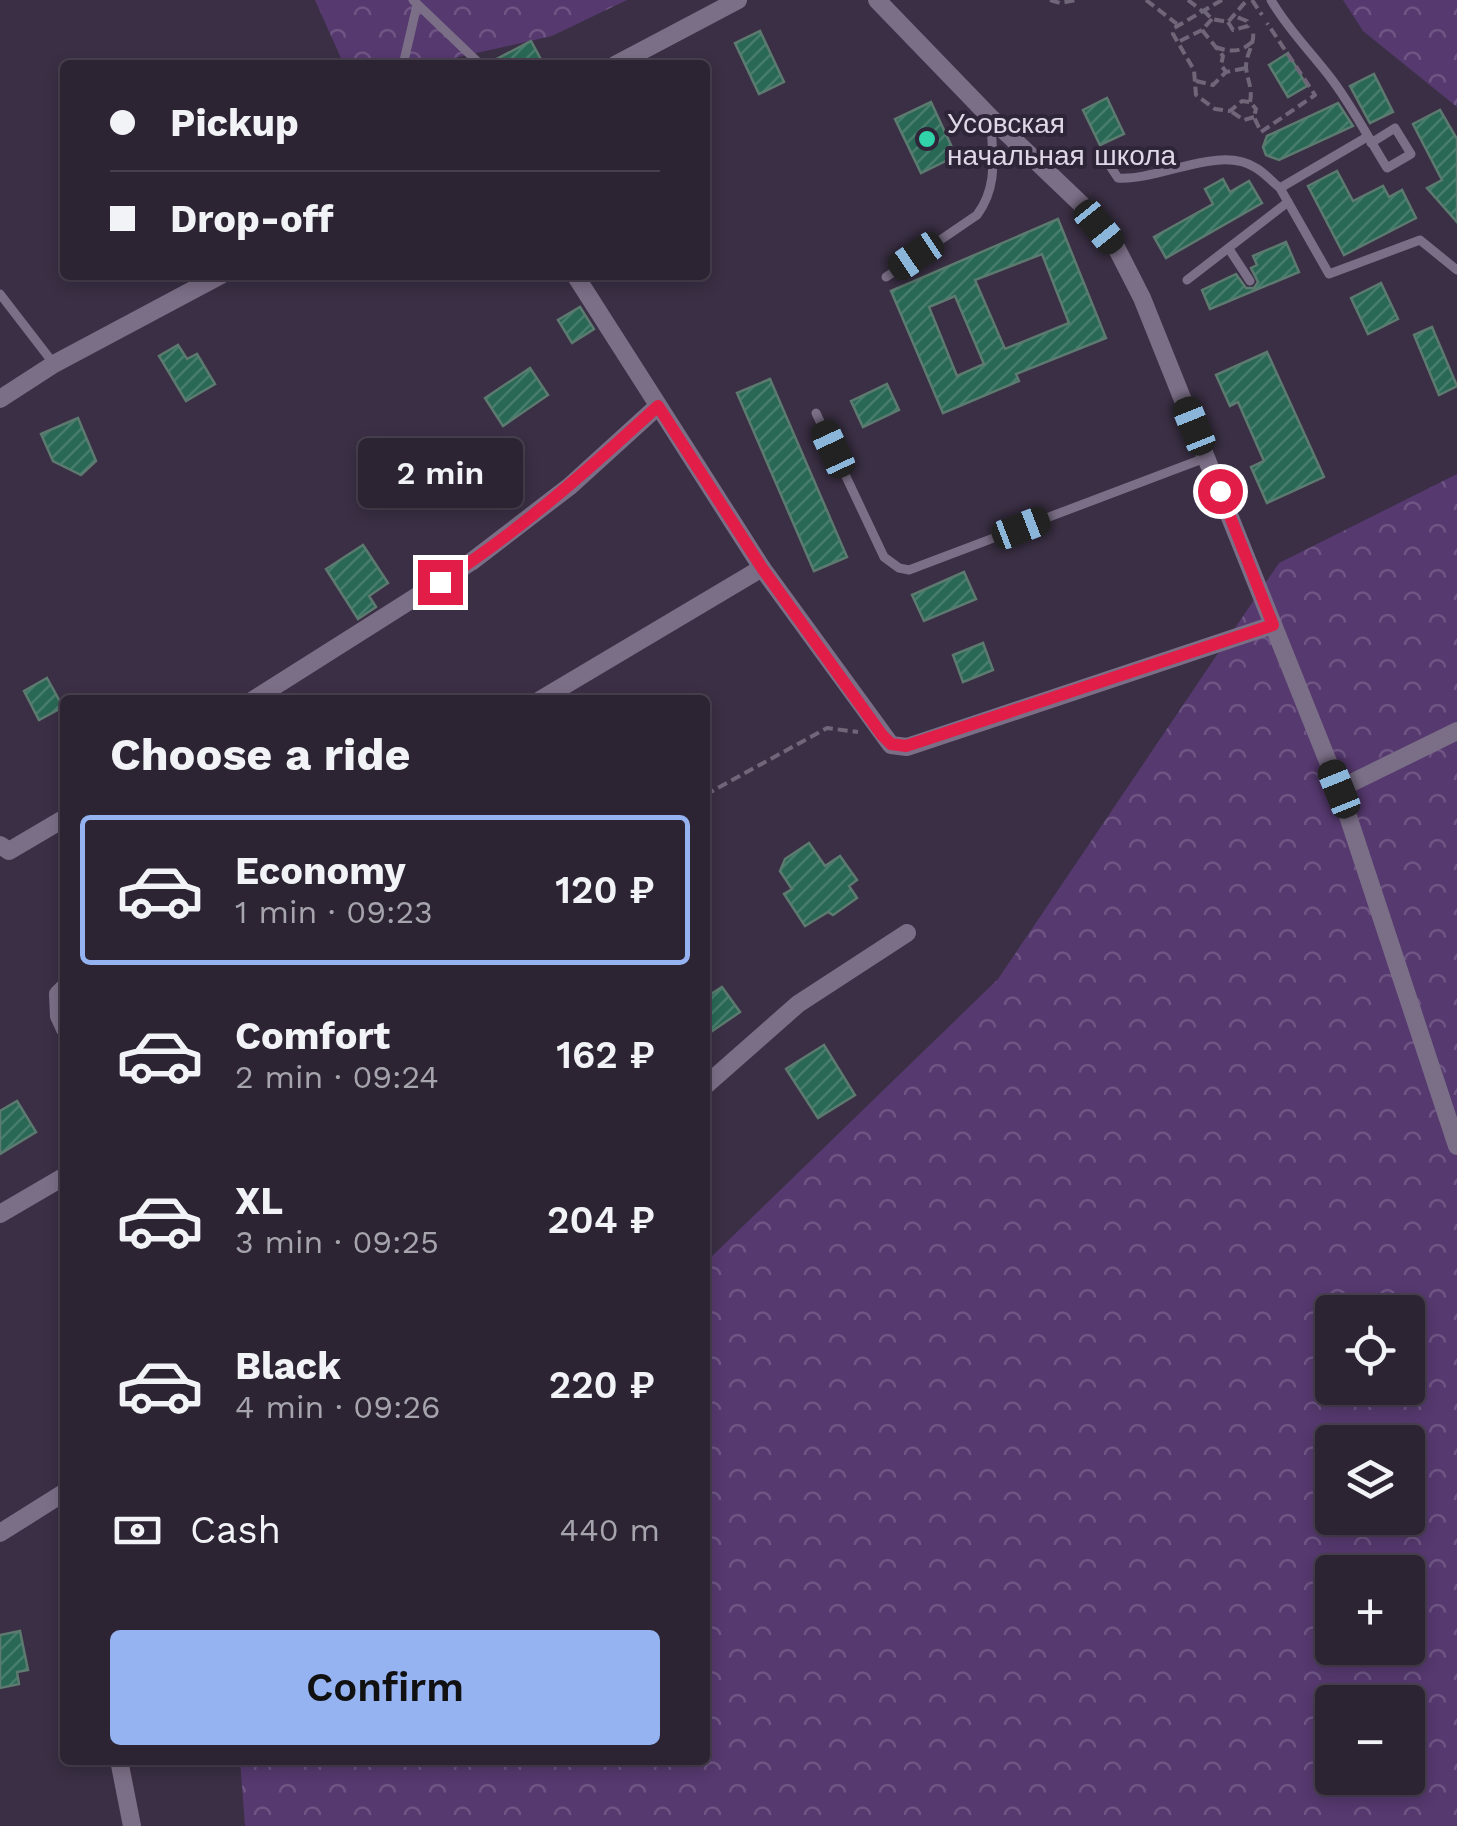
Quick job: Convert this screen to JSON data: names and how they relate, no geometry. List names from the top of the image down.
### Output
{
  "places": ["Усовская начальная школа"],
  "page": {
    "banner": ["Pickup", "Drop-off"],
    "bubble": "2 min",
    "heading": "Choose a ride",
    "list": [
      {
        "name": "Economy",
        "note": "1 min · 09:23",
        "value": "120 ₽"
      },
      {
        "name": "Comfort",
        "note": "2 min · 09:24",
        "value": "162 ₽"
      },
      {
        "name": "XL",
        "note": "3 min · 09:25",
        "value": "204 ₽"
      },
      {
        "name": "Black",
        "note": "4 min · 09:26",
        "value": "220 ₽"
      }
    ],
    "map_buttons": ["+", "−"],
    "pay": ["Cash", "440 m"],
    "buttons": "Confirm"
  }
}
